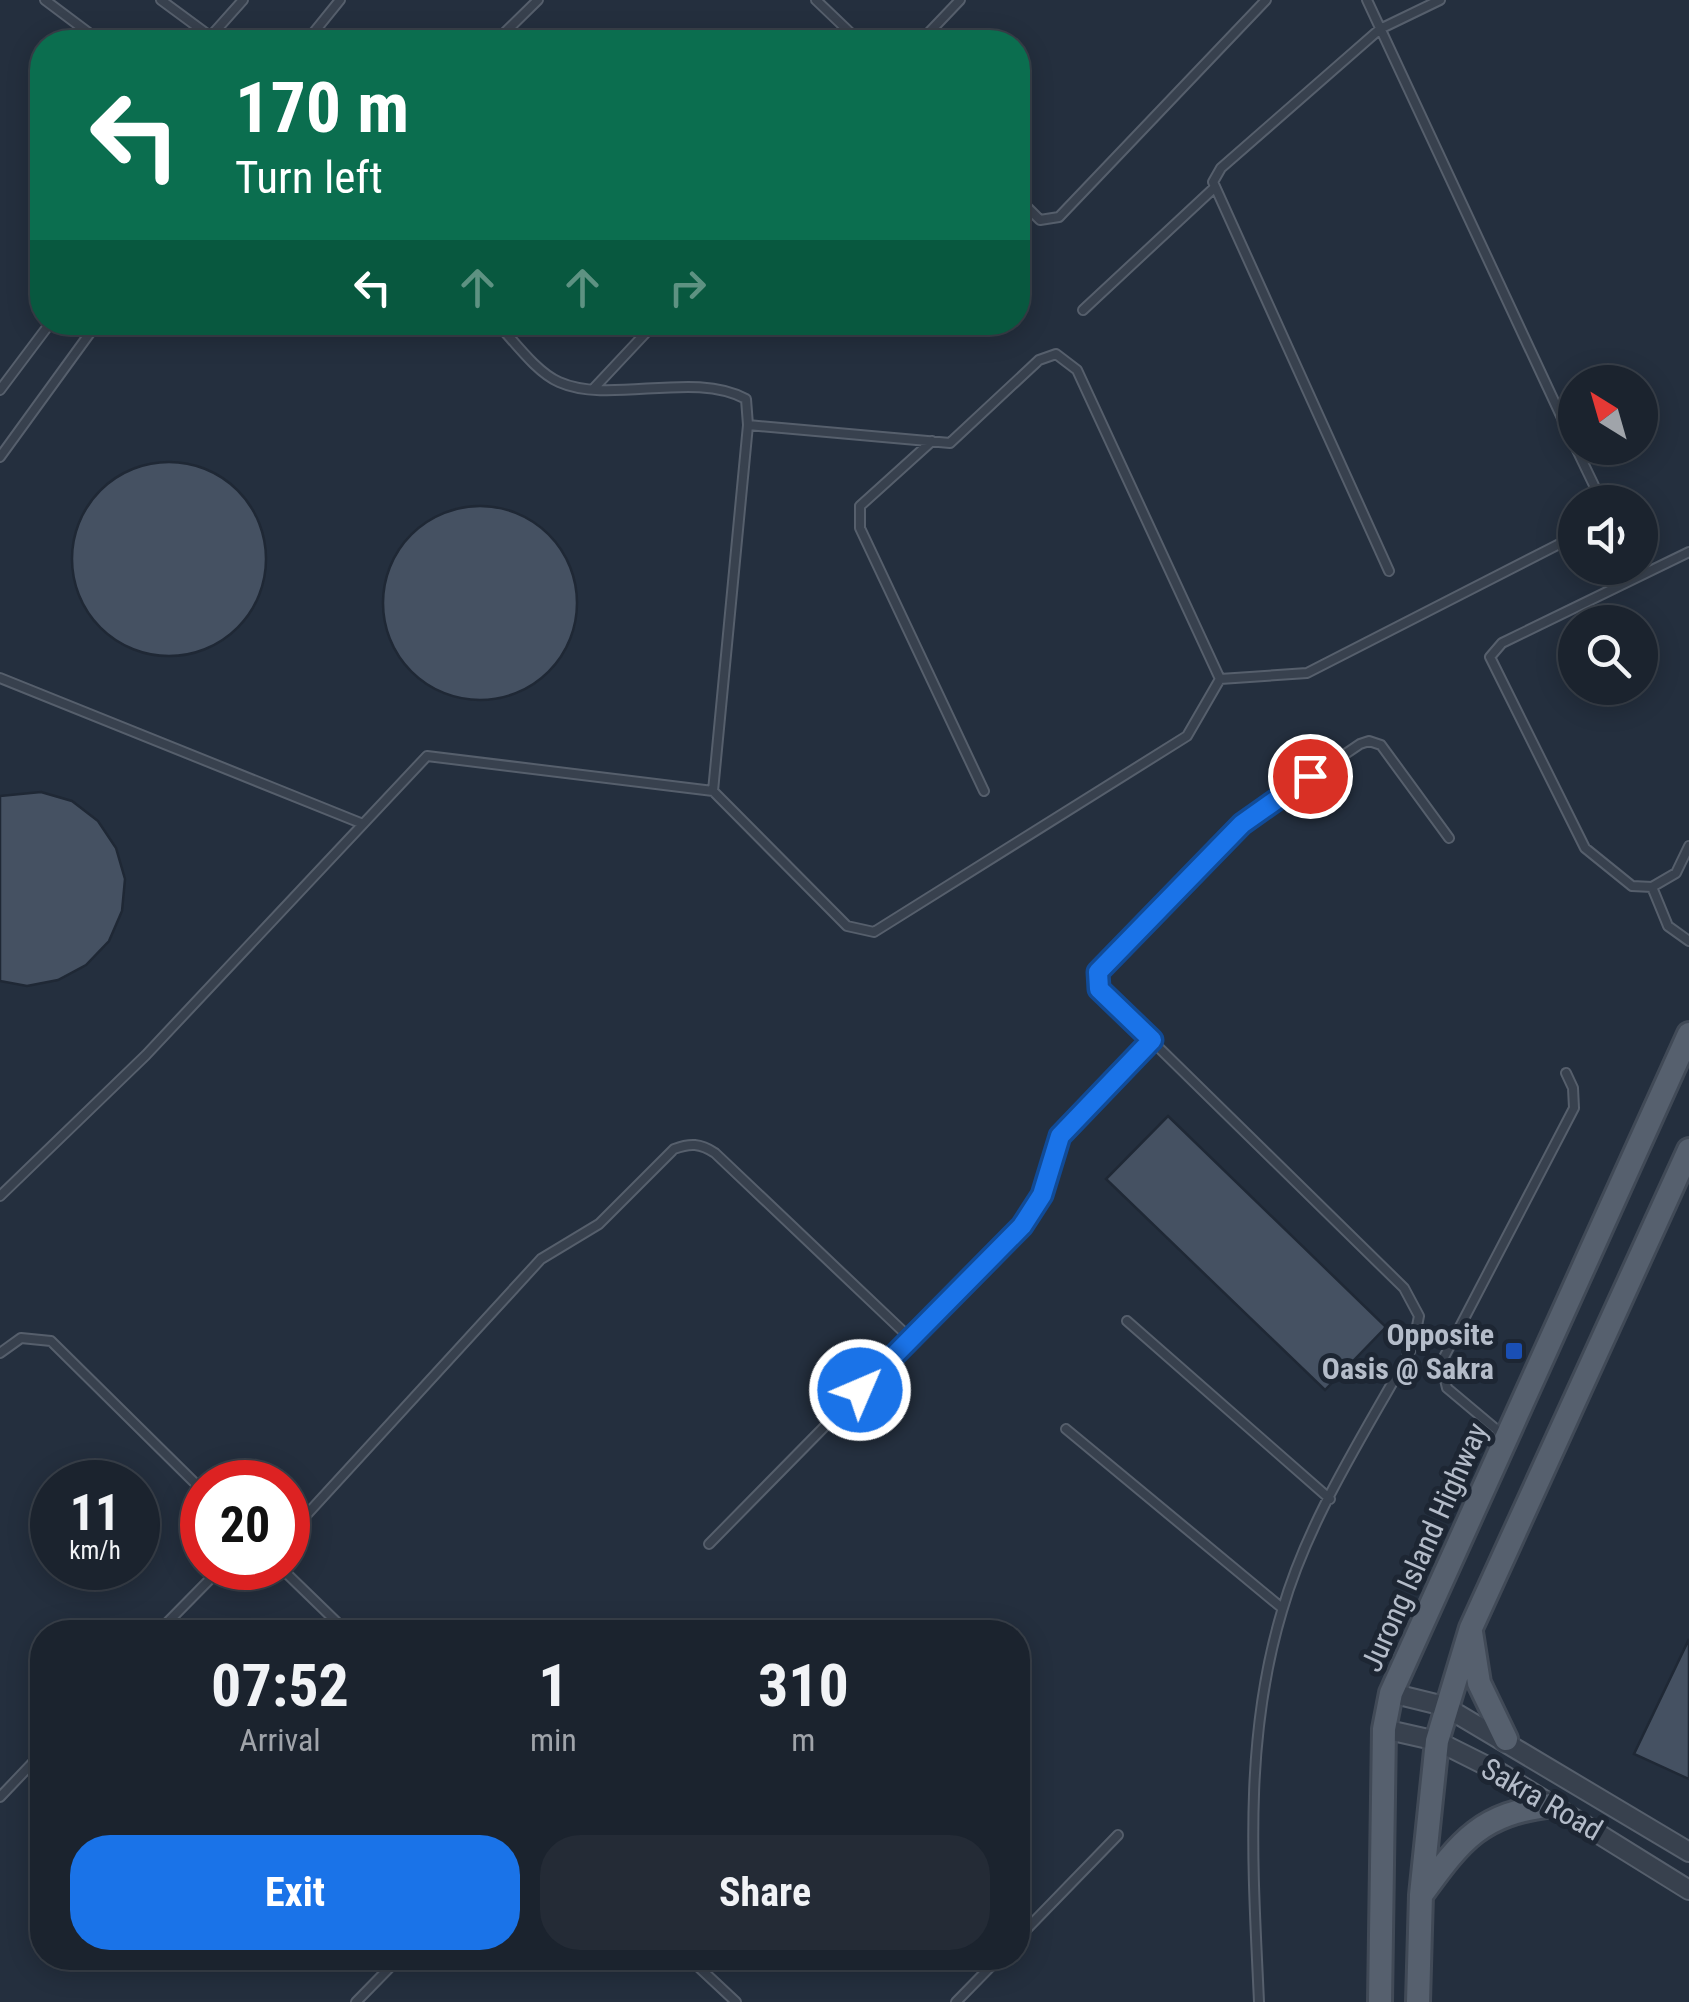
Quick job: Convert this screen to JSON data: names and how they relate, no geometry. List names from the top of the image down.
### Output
{
  "streets": {
    "main road": ["Jurong Island Highway"],
    "street": ["Sakra Road"]
  },
  "crossings": [
    ["Jurong Island Highway", "Sakra Road"]
  ],
  "places": {
    "transit": ["Opposite Oasis @ Sakra"]
  },
  "north": "top left",
  "page": {
    "turn": ["170 m", "Turn left"],
    "speed": "11 km/h",
    "limit": "20",
    "eta": [
      "07:52",
      "Arrival",
      "1",
      "min",
      "310",
      "m"
    ],
    "buttons": ["Exit", "Share"]
  }
}
